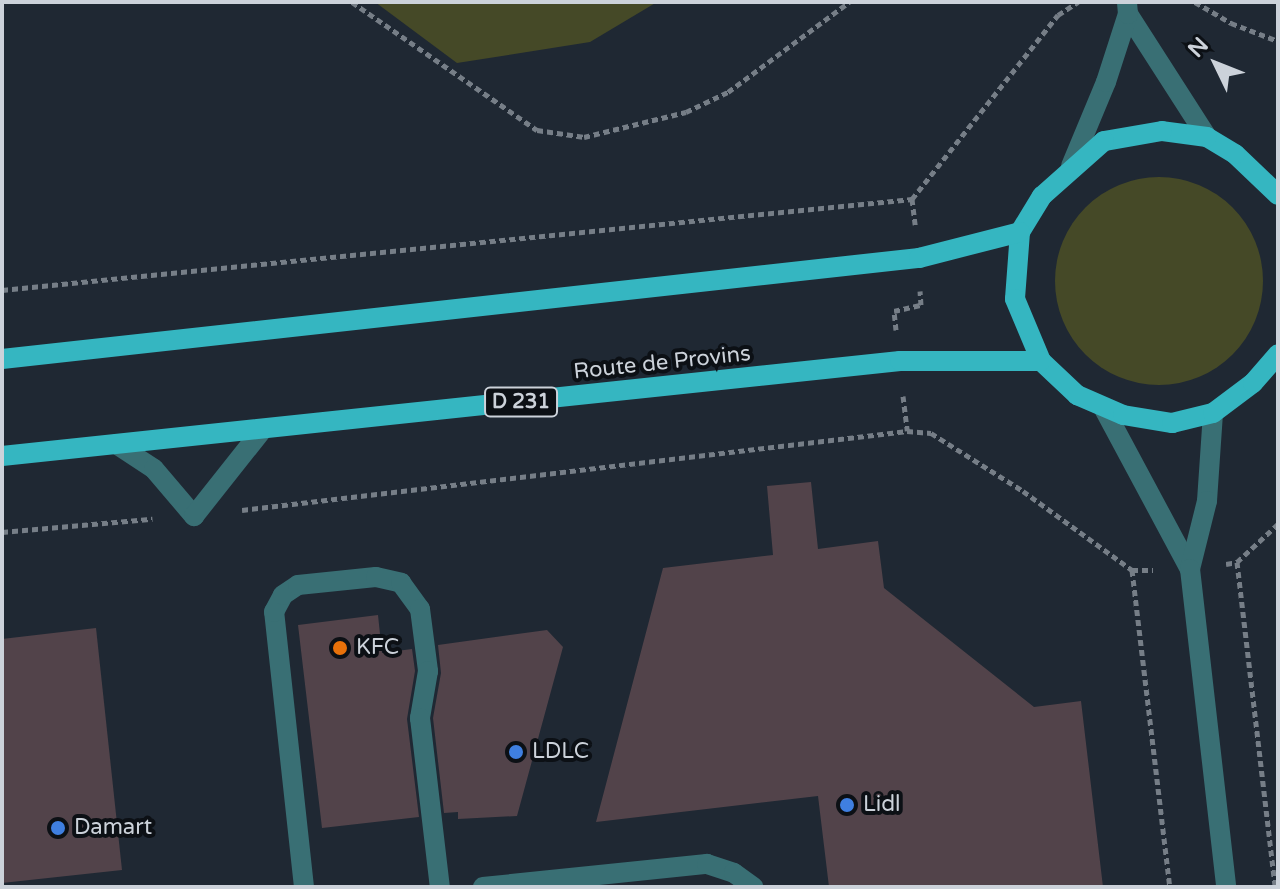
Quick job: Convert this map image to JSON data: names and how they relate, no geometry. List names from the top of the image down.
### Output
{
  "streets": {
    "main road": ["Route de Provins", "D 231"]
  },
  "places": [
    "KFC",
    "LDLC",
    "Lidl",
    "Damart"
  ],
  "north": "top left"
}
